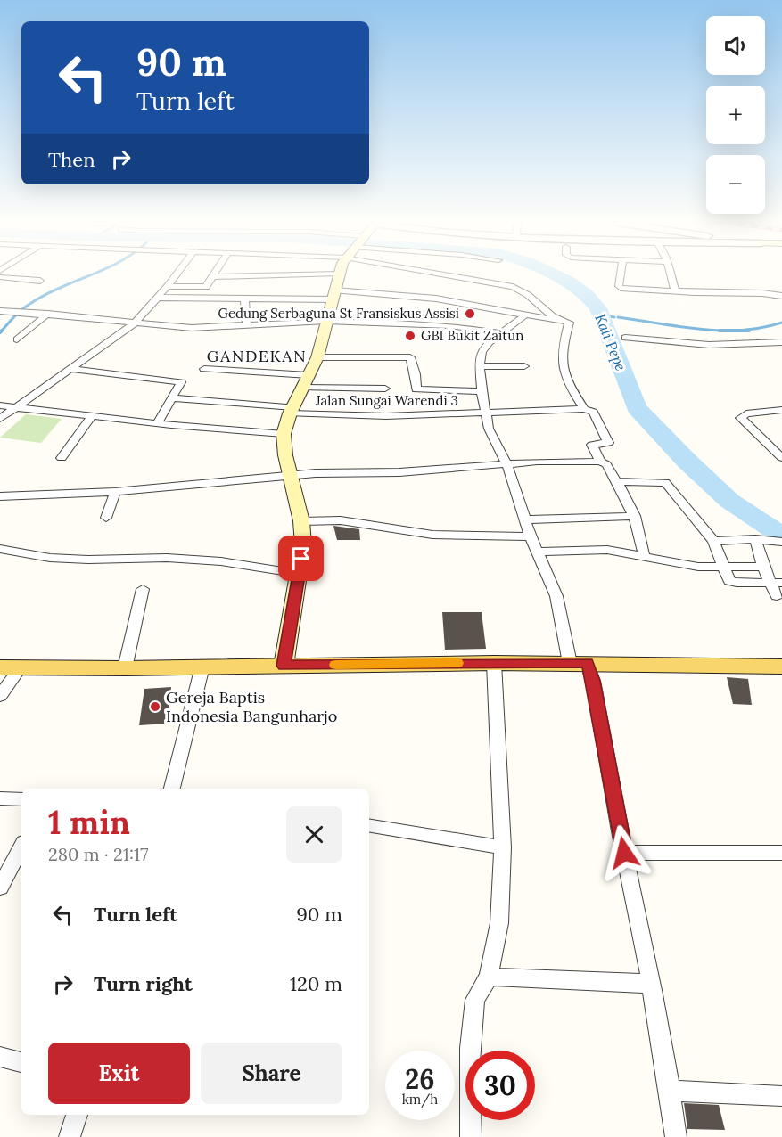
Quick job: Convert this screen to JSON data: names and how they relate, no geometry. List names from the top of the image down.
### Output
{
  "streets": {
    "street": ["Jalan Sungai Warendi 3"]
  },
  "districts": ["GANDEKAN"],
  "water": ["Kali Pepe"],
  "places": ["Gedung Serbaguna St Fransiskus Assisi", "GBI Bukit Zaitun", "Gereja Baptis Indonesia Bangunharjo"],
  "page": {
    "map_buttons": ["+", "−"],
    "turn": ["90 m", "Turn left"],
    "then": "Then",
    "heading": ["1 min", "280 m · 21:17"],
    "list": [
      {
        "name": "Turn left",
        "value": "90 m"
      },
      {
        "name": "Turn right",
        "value": "120 m"
      }
    ],
    "buttons": ["Exit", "Share"],
    "speed": "26 km/h",
    "limit": "30"
  }
}
